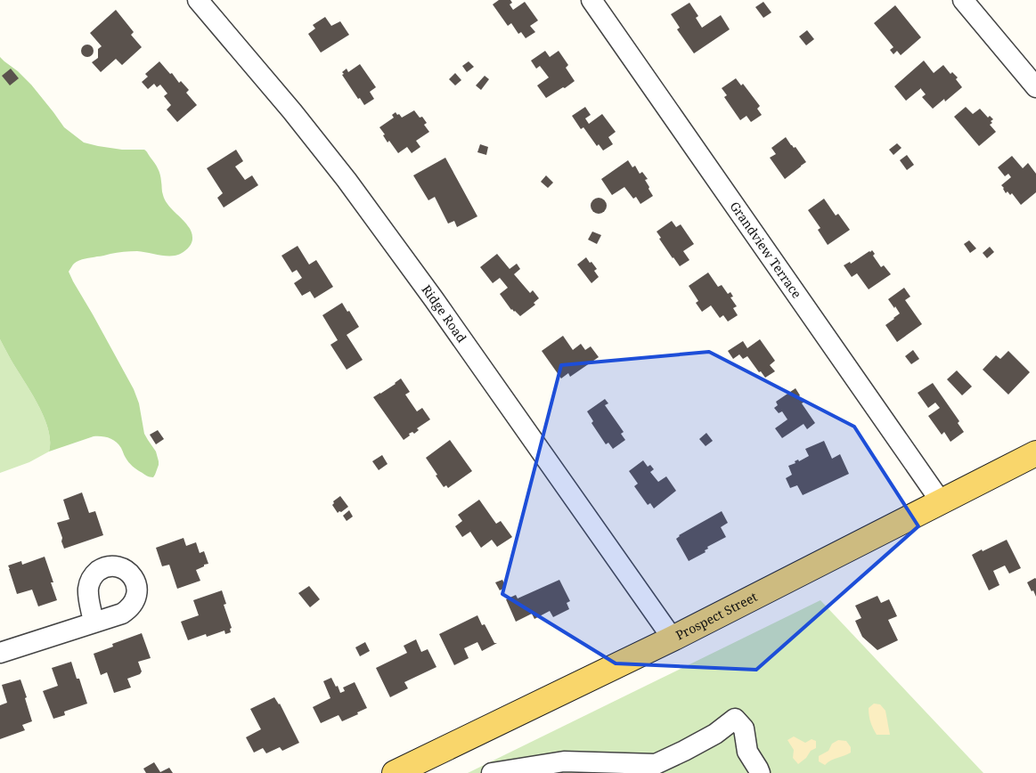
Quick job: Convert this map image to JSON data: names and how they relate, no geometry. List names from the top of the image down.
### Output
{
  "streets": {
    "main road": ["Prospect Street"],
    "street": ["Grandview Terrace", "Ridge Road"]
  },
  "crossings": [
    ["Grandview Terrace", "Prospect Street"],
    ["Ridge Road", "Prospect Street"]
  ]
}
